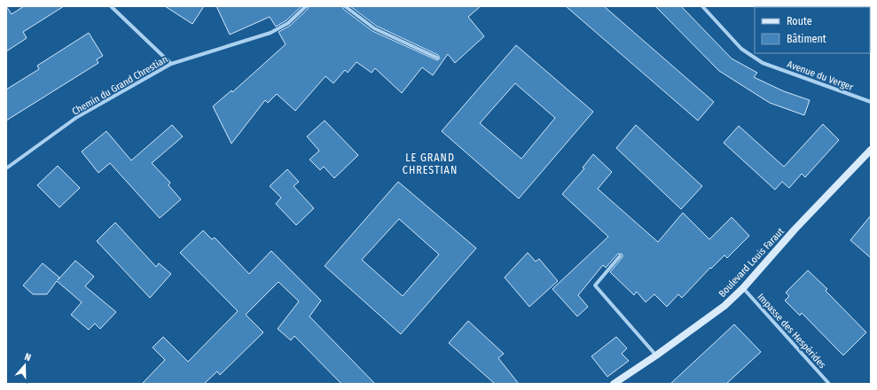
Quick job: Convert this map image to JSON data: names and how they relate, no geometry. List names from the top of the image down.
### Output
{
  "streets": {
    "street": [
      "Avenue du Verger",
      "Chemin du Grand Chrestian",
      "Boulevard Louis Faraut",
      "Impasse des Hespérides"
    ]
  },
  "crossings": [
    ["Boulevard Louis Faraut", "Impasse des Hespérides"]
  ],
  "districts": ["LE GRAND CHRESTIAN"],
  "legend": ["Route", "Bâtiment"],
  "north": "top"
}
